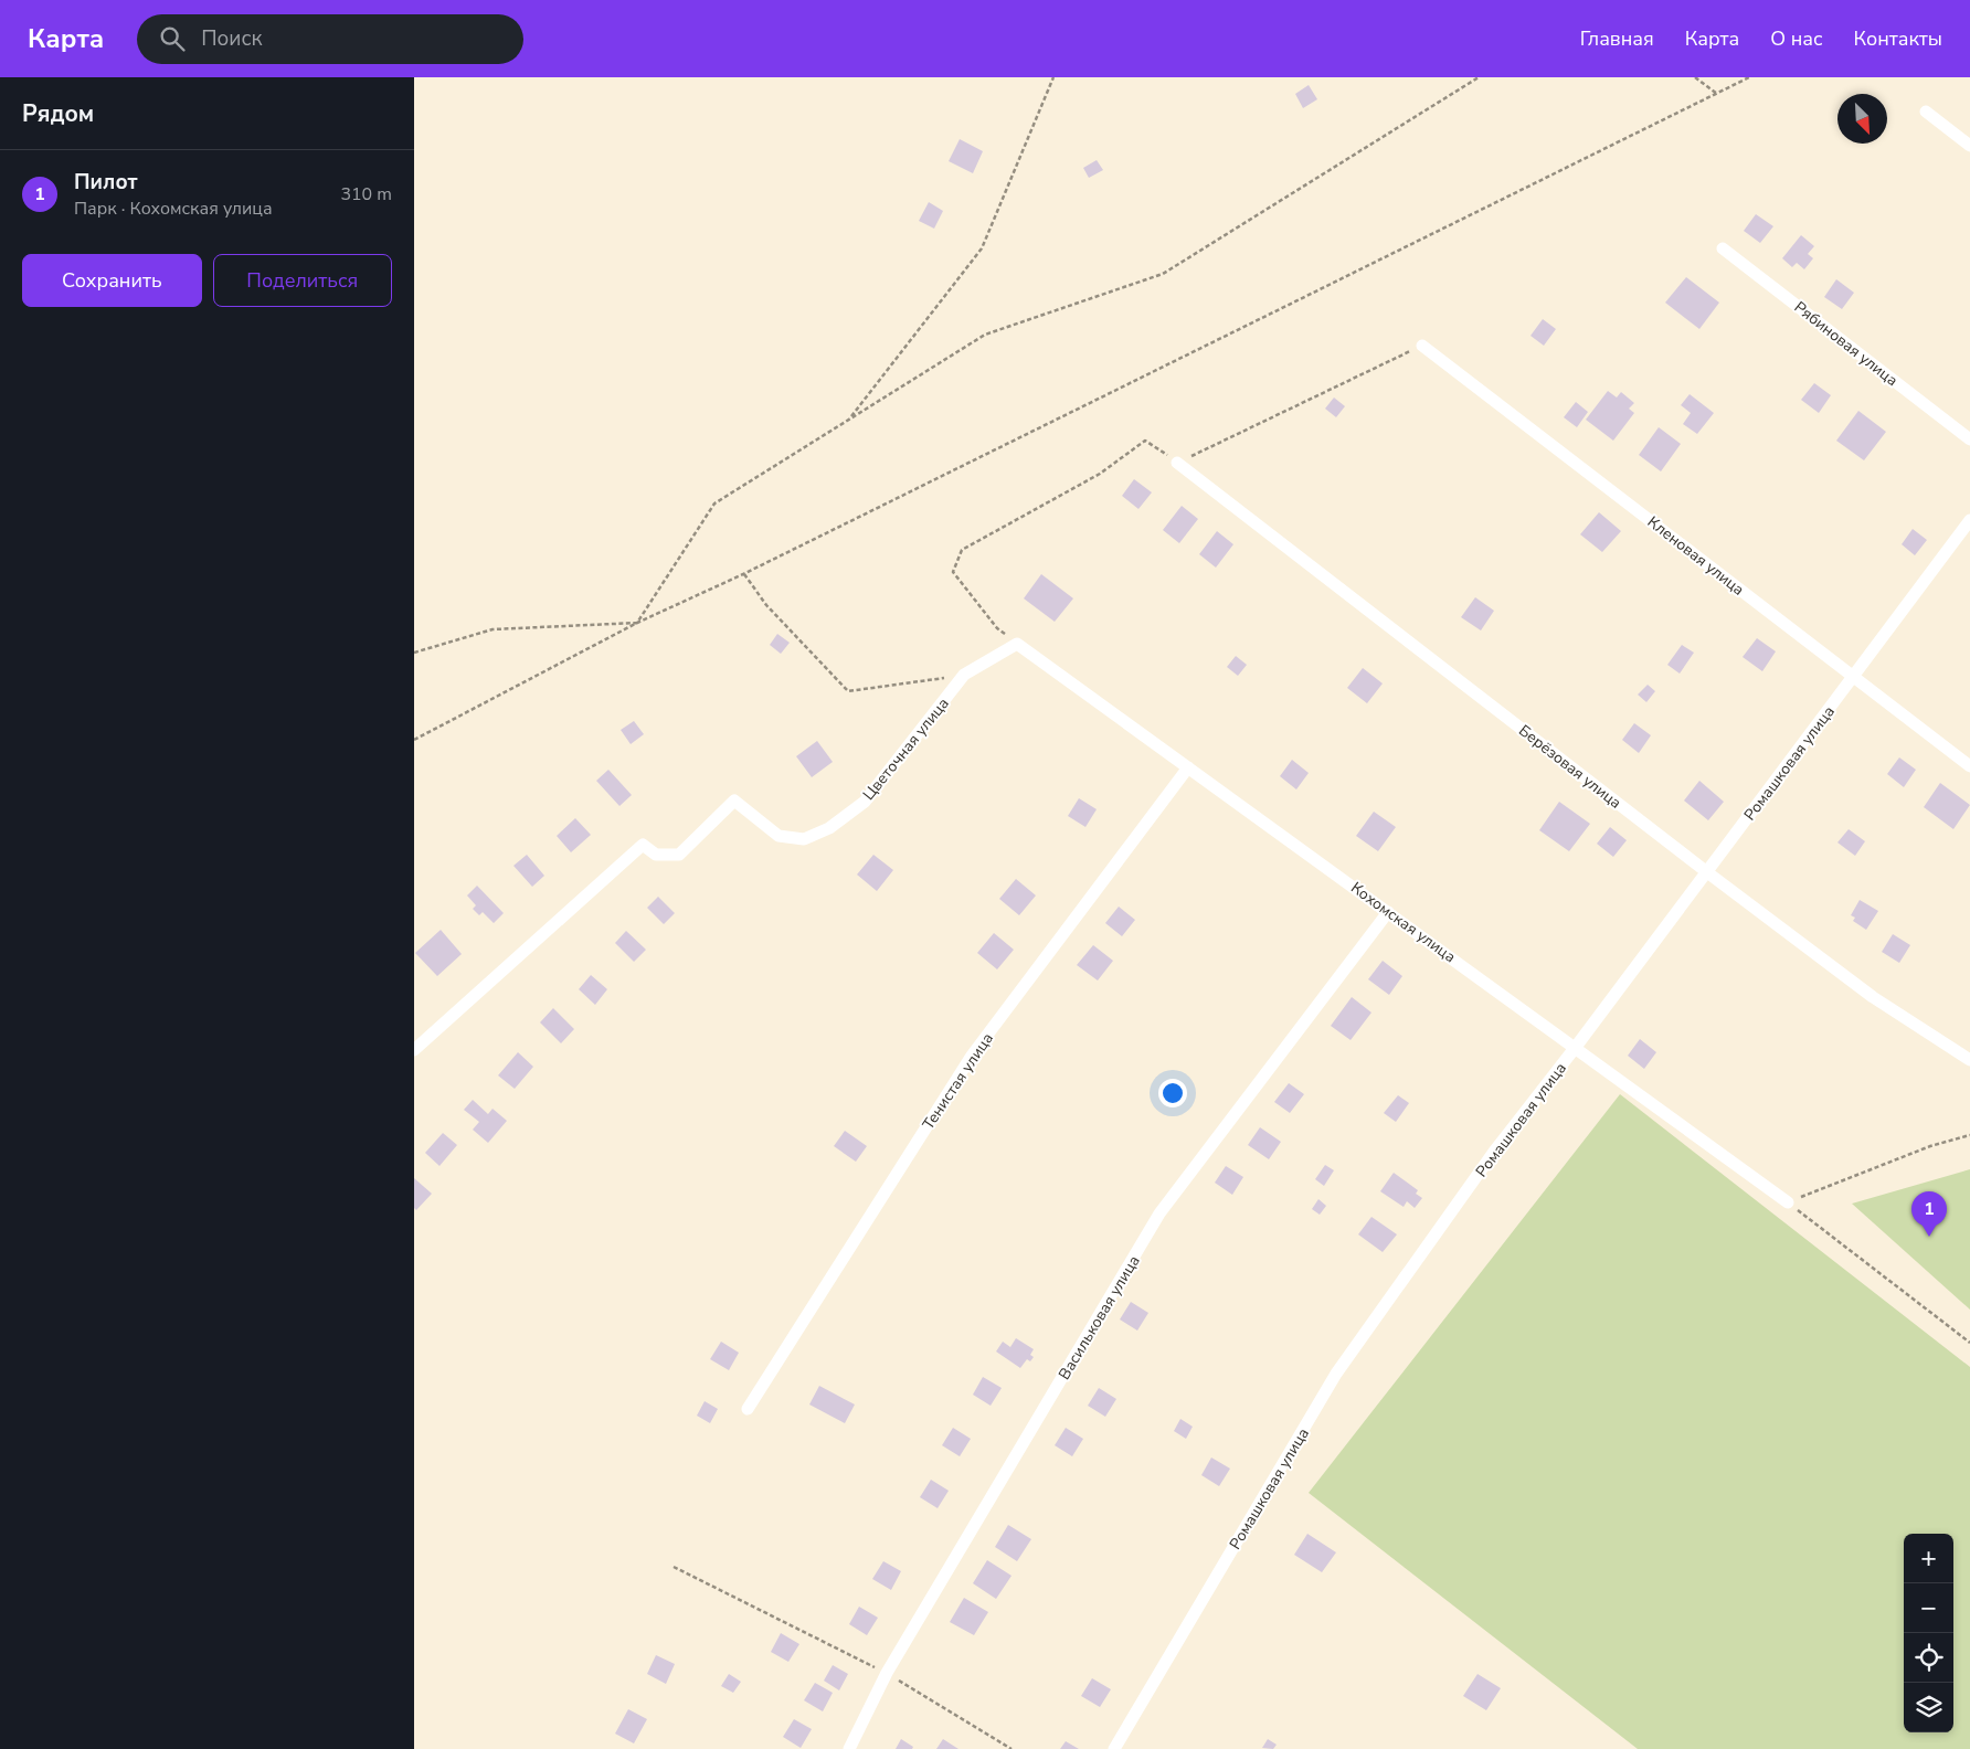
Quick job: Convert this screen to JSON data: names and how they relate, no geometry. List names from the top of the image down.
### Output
{
  "streets": {
    "street": [
      "Рябиновая улица",
      "Кленовая улица",
      "Цветочная улица",
      "Ромашковая улица",
      "Берёзовая улица",
      "Кохомская улица",
      "Тенистая улица",
      "Васильковая улица"
    ]
  },
  "crossings": [
    ["Кленовая улица", "Ромашковая улица"],
    ["Цветочная улица", "Кохомская улица"],
    ["Ромашковая улица", "Берёзовая улица"],
    ["Ромашковая улица", "Кохомская улица"],
    ["Кохомская улица", "Тенистая улица"],
    ["Кохомская улица", "Васильковая улица"]
  ],
  "north": "bottom right",
  "page": {
    "header": "Карта",
    "search": "Поиск",
    "nav": [
      "Главная",
      "Карта",
      "О нас",
      "Контакты"
    ],
    "heading": "Рядом",
    "list": [
      {
        "mark": "1",
        "name": "Пилот",
        "note": "Парк · Кохомская улица",
        "value": "310 m"
      }
    ],
    "buttons": ["Сохранить", "Поделиться"],
    "pins": "1",
    "map_buttons": ["+", "−"]
  }
}
